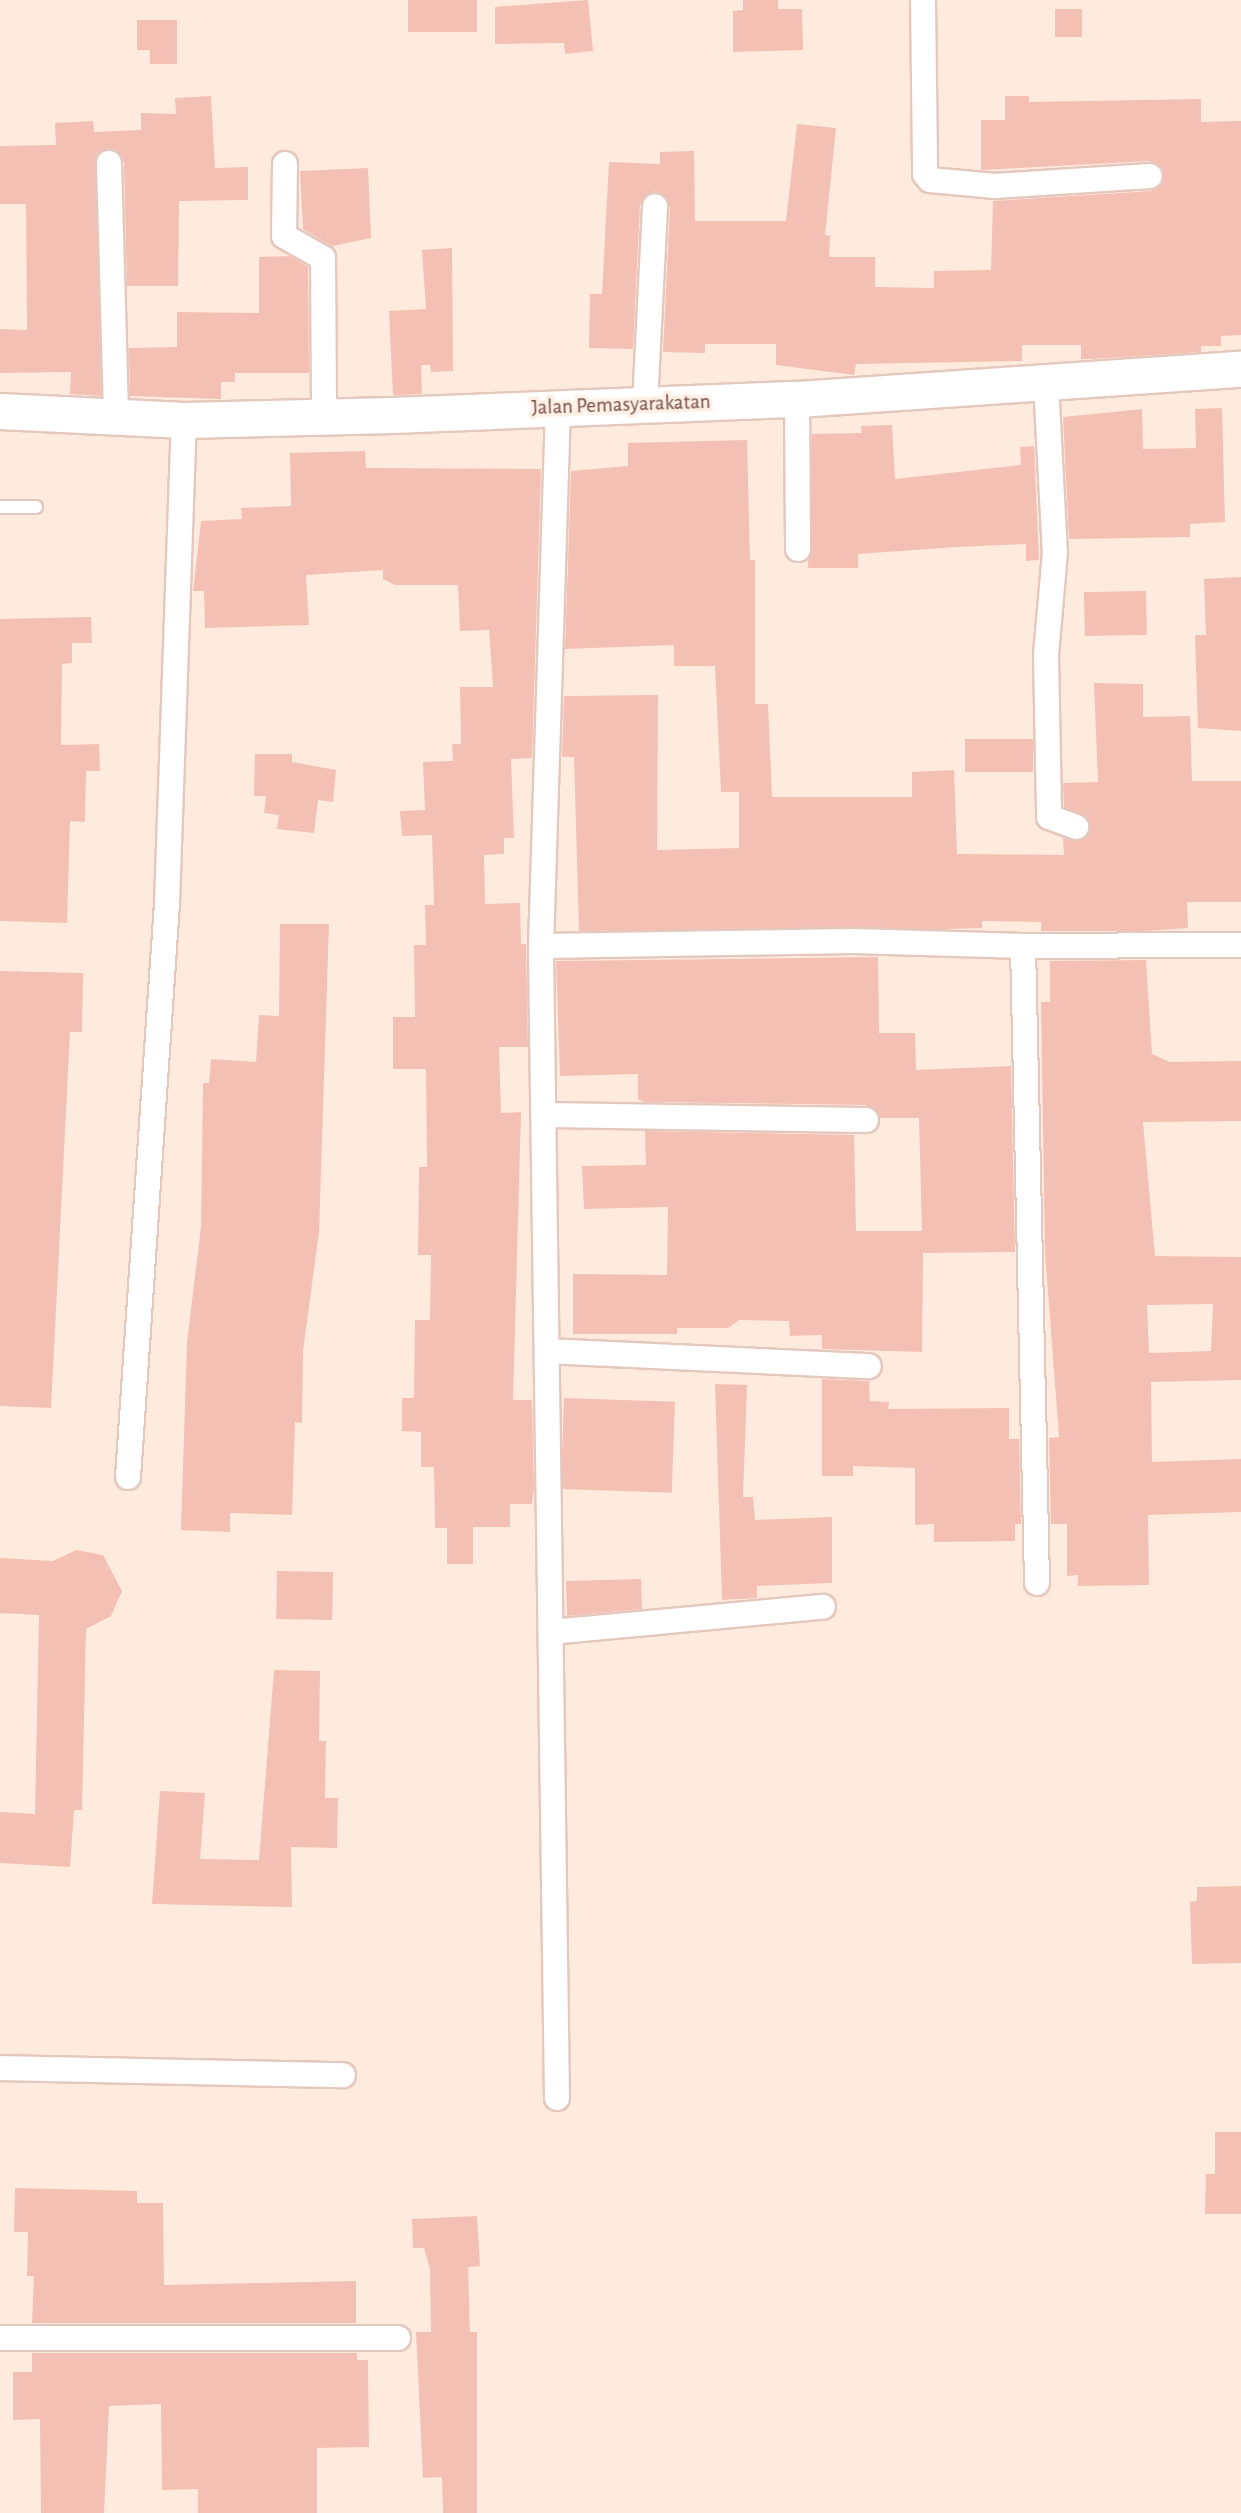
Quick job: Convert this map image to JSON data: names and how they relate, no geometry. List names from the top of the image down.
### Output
{
  "streets": {
    "street": ["Jalan Pemasyarakatan"]
  }
}
